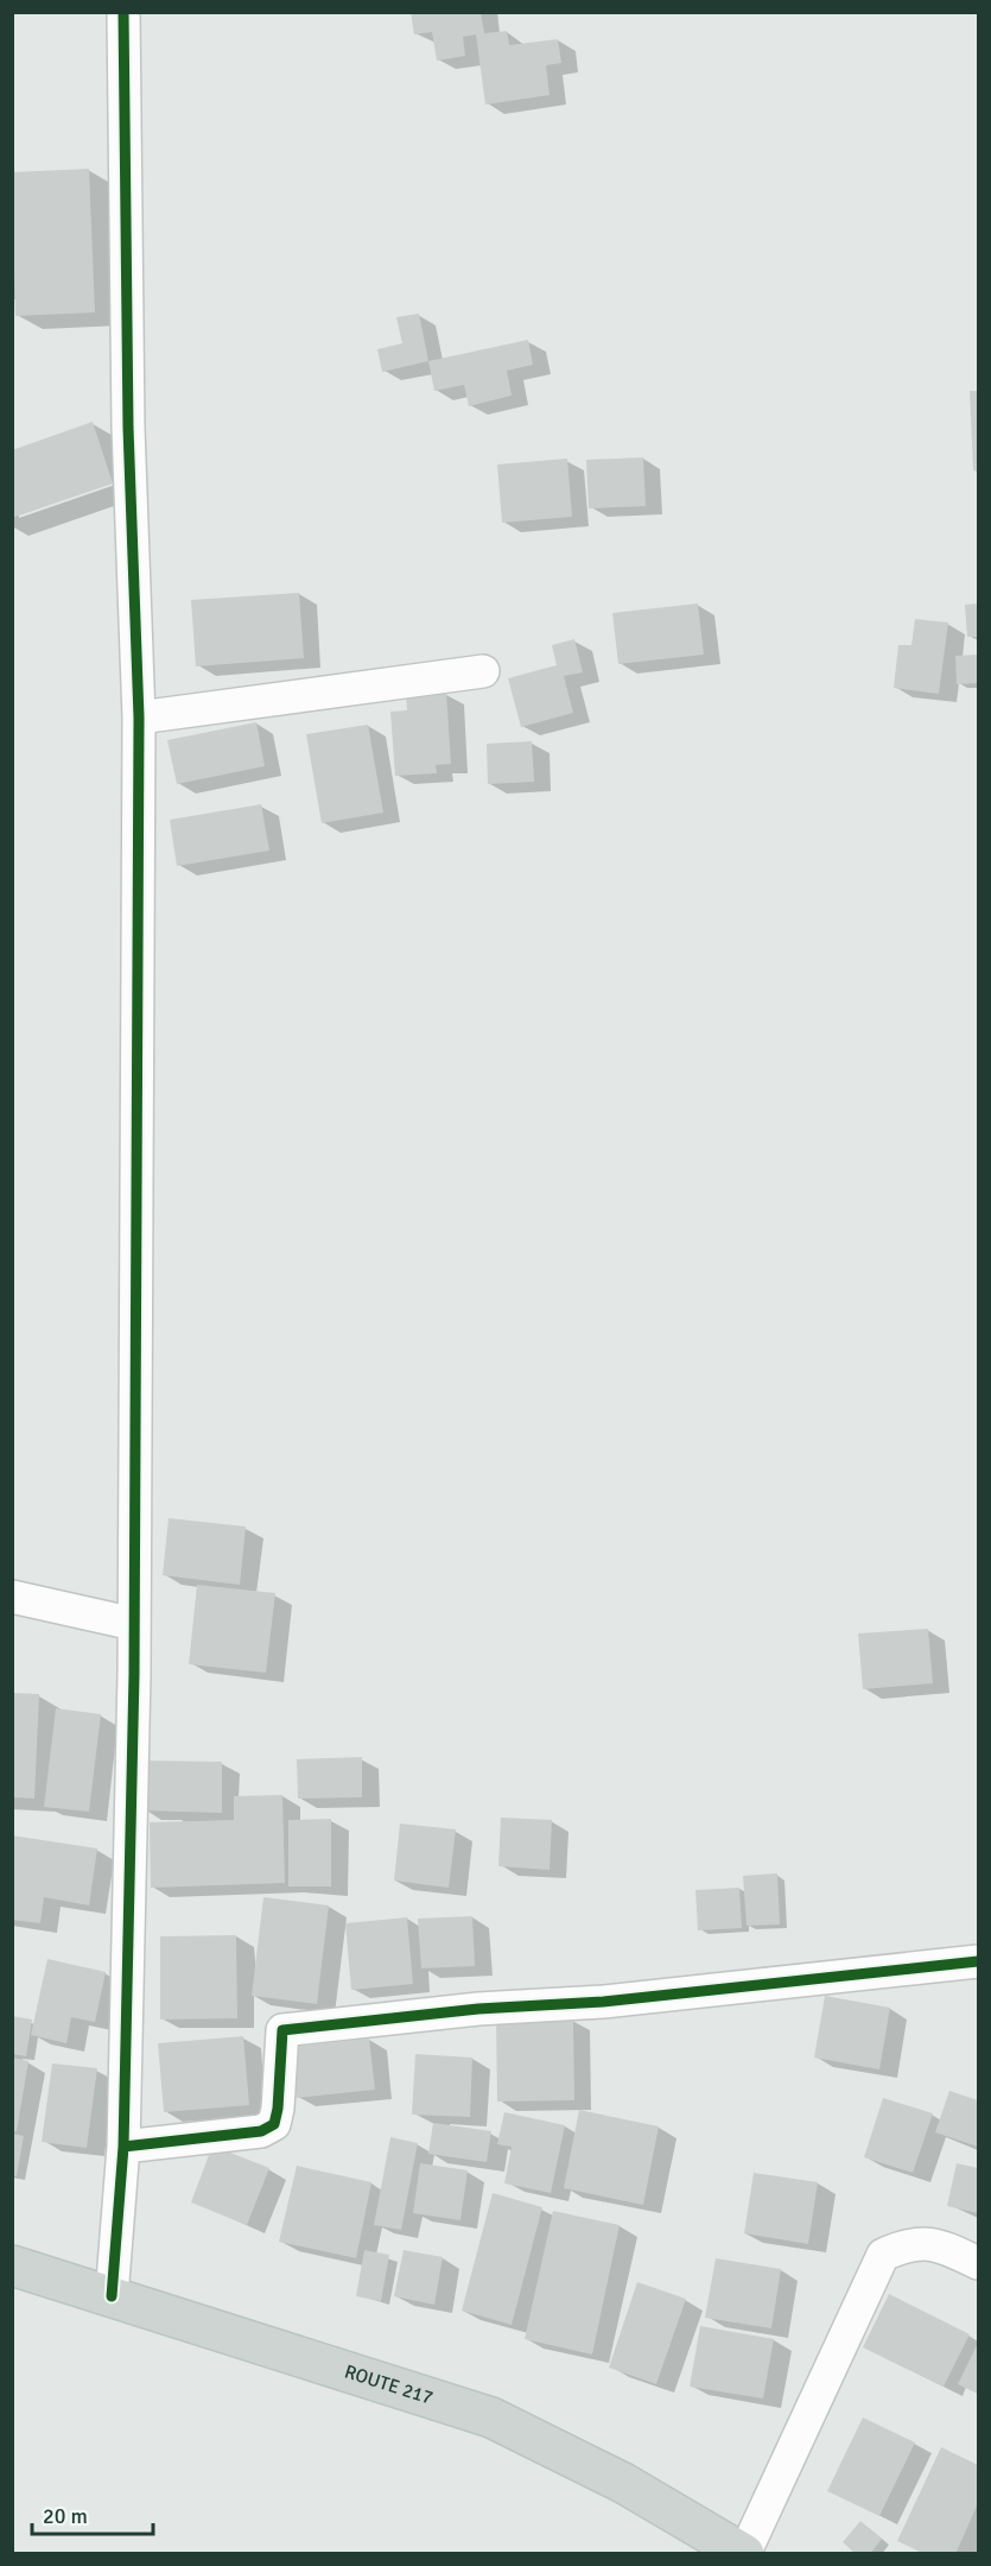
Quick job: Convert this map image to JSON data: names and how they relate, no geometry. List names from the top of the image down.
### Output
{
  "streets": {
    "main road": ["ROUTE 217"]
  },
  "scale_bar": "20 m"
}
